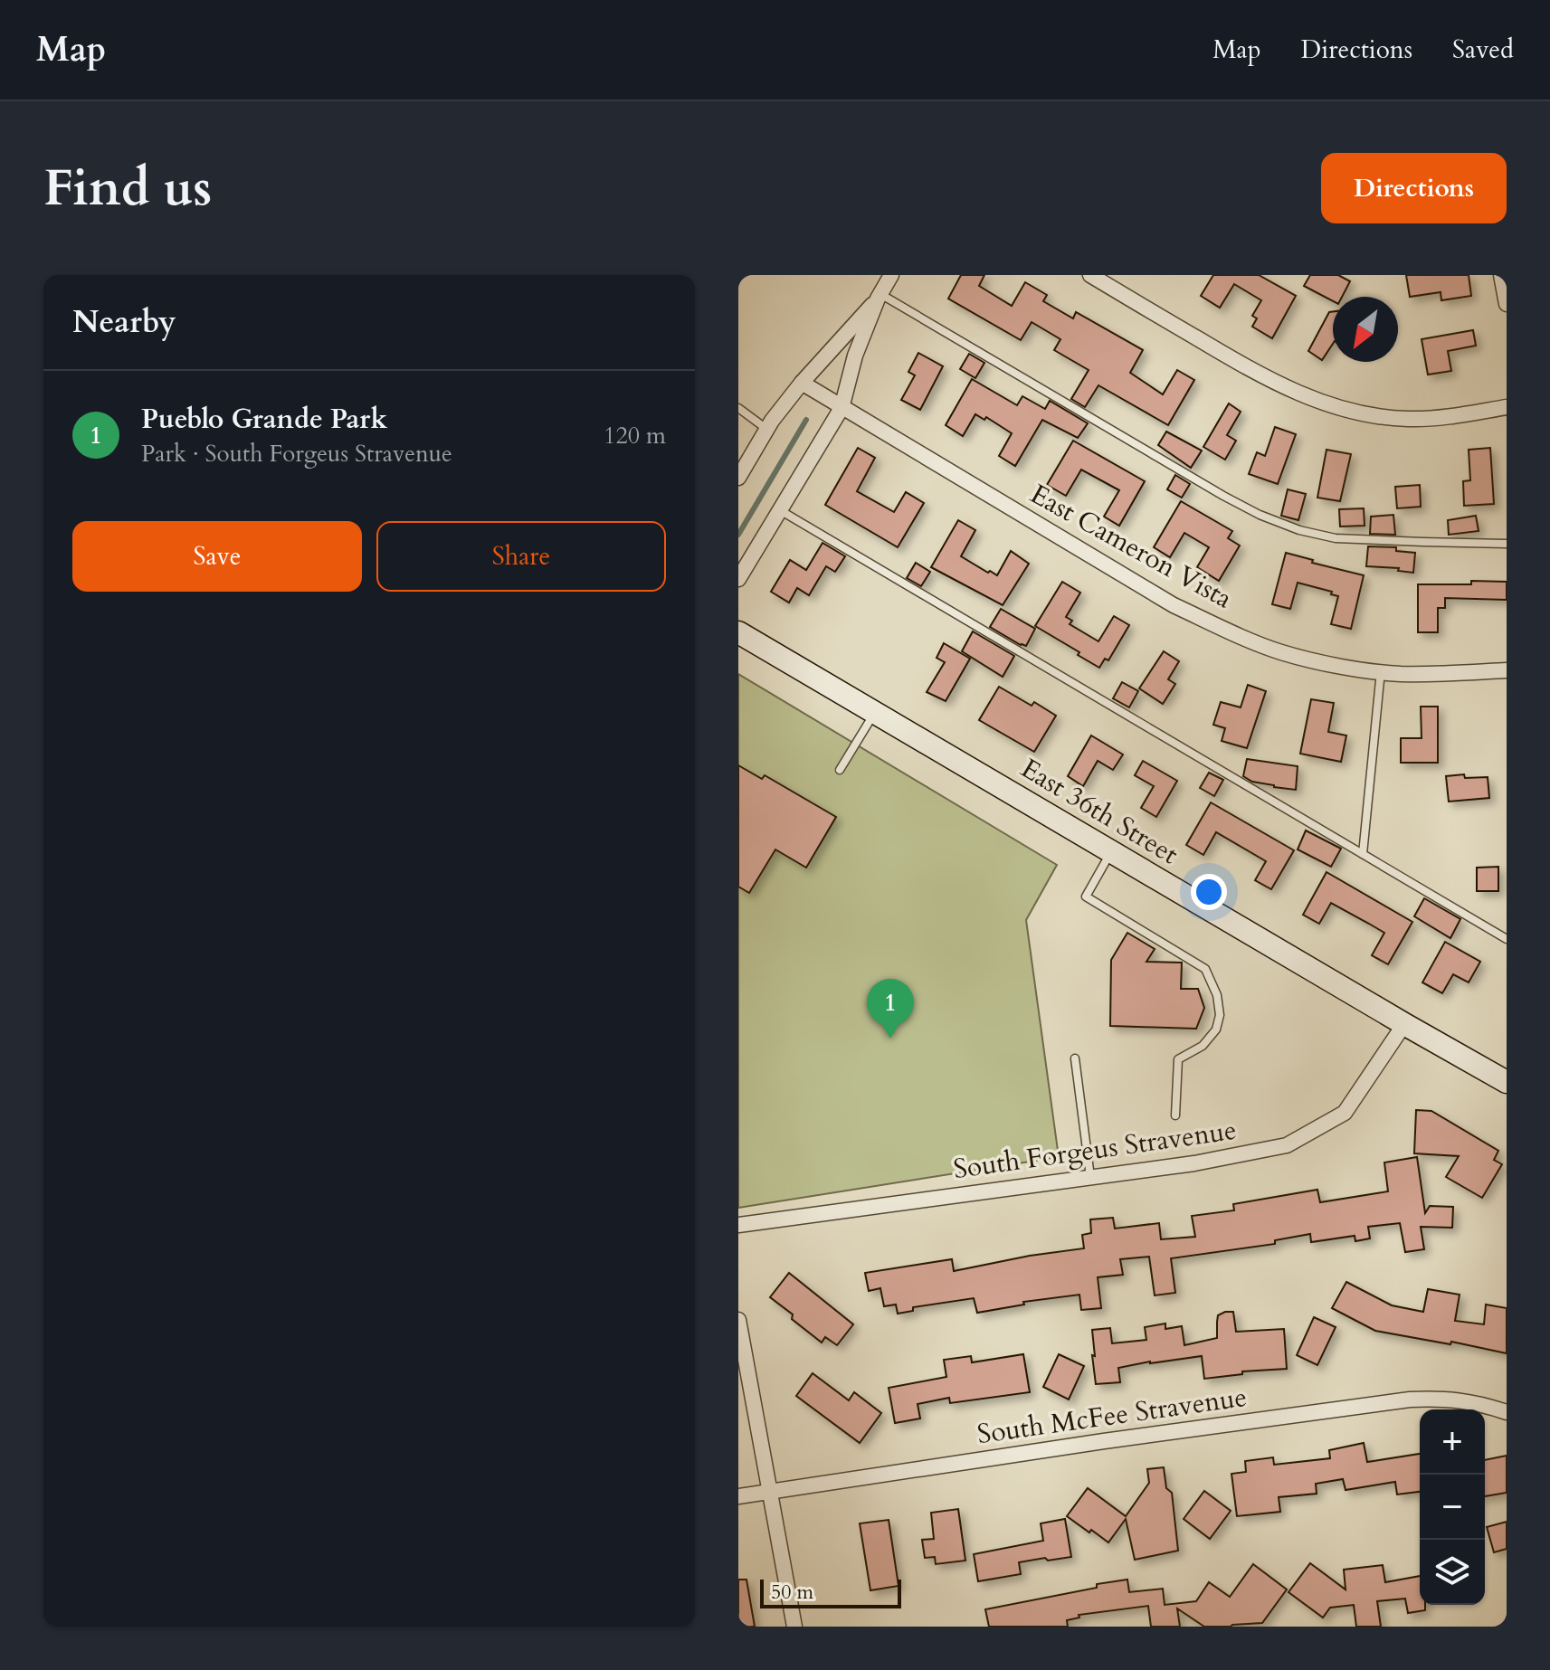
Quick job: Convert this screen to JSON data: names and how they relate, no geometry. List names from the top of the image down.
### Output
{
  "streets": {
    "main road": ["East 36th Street"],
    "street": ["East Cameron Vista", "South Forgeus Stravenue", "South McFee Stravenue"]
  },
  "crossings": [
    ["East 36th Street", "South Forgeus Stravenue"]
  ],
  "scale_bar": "50 m",
  "north": "bottom left",
  "page": {
    "header": "Map",
    "nav": ["Map", "Directions", "Saved"],
    "buttons": [
      "Directions",
      ["Save", "Share"]
    ],
    "title": "Find us",
    "heading": "Nearby",
    "list": [
      {
        "mark": "1",
        "name": "Pueblo Grande Park",
        "note": "Park · South Forgeus Stravenue",
        "value": "120 m"
      }
    ],
    "pins": "1",
    "map_buttons": ["+", "−"],
    "scale": "50 m"
  }
}
